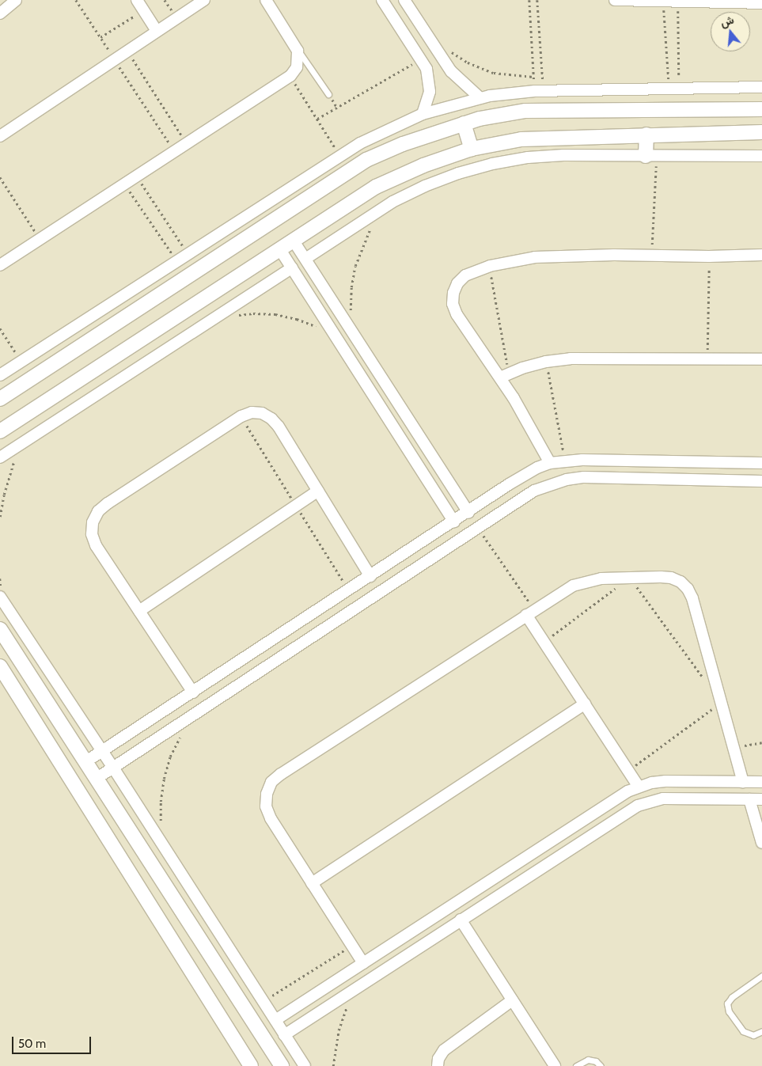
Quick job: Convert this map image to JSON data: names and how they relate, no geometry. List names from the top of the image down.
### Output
{
  "scale_bar": "50 m",
  "north": "top"
}
